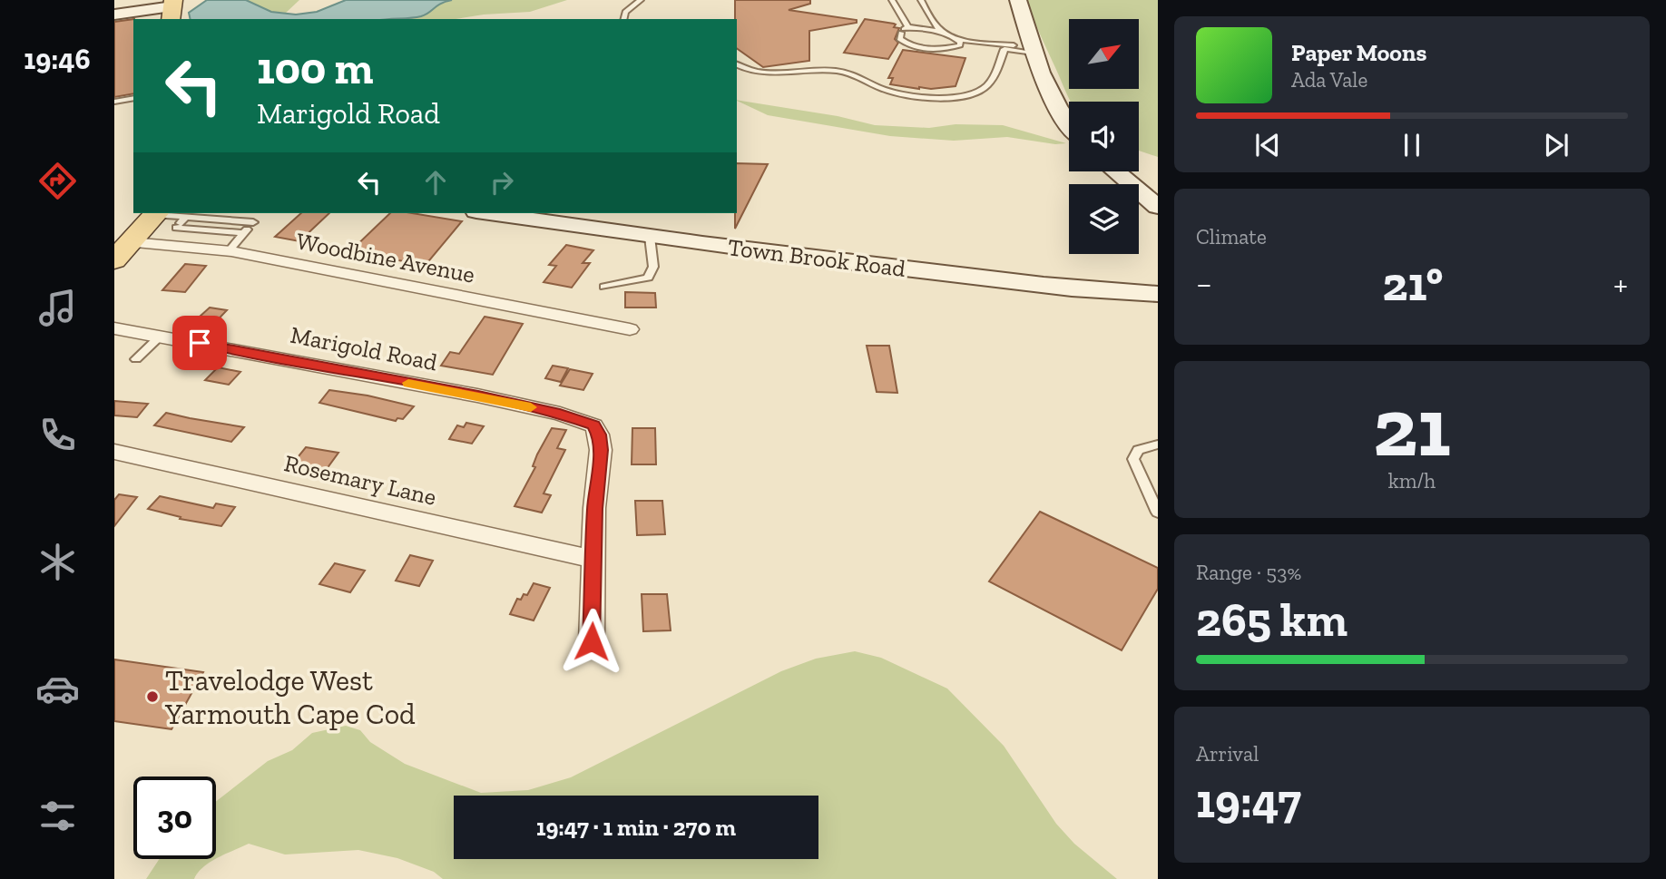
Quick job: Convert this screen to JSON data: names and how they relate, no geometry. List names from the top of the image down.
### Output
{
  "streets": {
    "main road": ["Town Brook Road"],
    "street": ["Woodbine Avenue", "Marigold Road", "Rosemary Lane"]
  },
  "crossings": [
    ["Marigold Road", "Rosemary Lane"]
  ],
  "places": ["Travelodge West Yarmouth Cape Cod"],
  "north": "top right",
  "page": {
    "tabs": "19:46",
    "turn": ["100 m", "Marigold Road"],
    "song": ["Paper Moons", "Ada Vale"],
    "tile": [
      "Climate",
      ["21", "km/h"],
      ["Range · 53%", "265 km"],
      ["Arrival", "19:47"]
    ],
    "heat": ["−", "21°", "+"],
    "limit": "30",
    "trip": "19:47 · 1 min · 270 m"
  }
}
